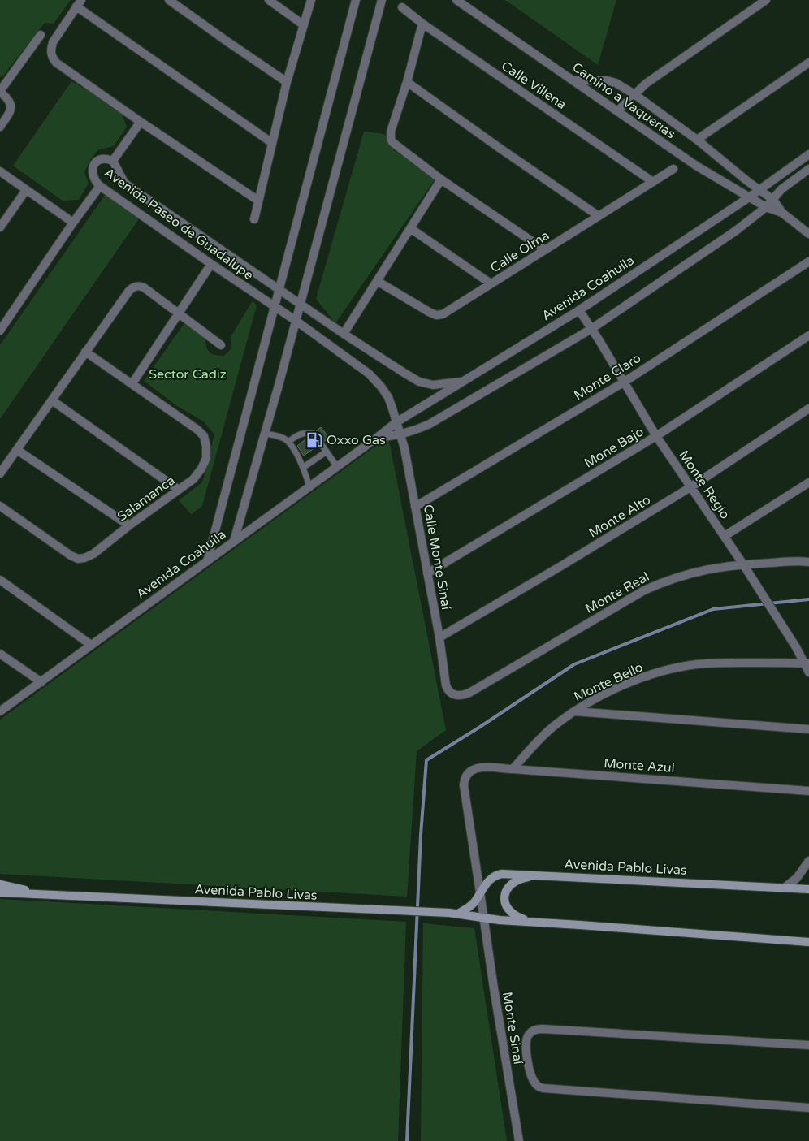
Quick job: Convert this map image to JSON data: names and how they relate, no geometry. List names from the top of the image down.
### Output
{
  "streets": {
    "main road": ["Avenida Pablo Livas"],
    "street": [
      "Calle Villena",
      "Camino a Vaquerias",
      "Avenida Paseo de Guadalupe",
      "Calle Olma",
      "Avenida Coahuila",
      "Monte Claro",
      "Mone Bajo",
      "Monte Regio",
      "Salamanca",
      "Monte Alto",
      "Calle Monte Sinaí",
      "Monte Real",
      "Monte Bello",
      "Monte Azul",
      "Monte Sinaí"
    ]
  },
  "crossings": [
    ["Calle Villena", "Calle Olma"],
    ["Camino a Vaquerias", "Avenida Coahuila"],
    ["Avenida Paseo de Guadalupe", "Avenida Coahuila"],
    ["Avenida Paseo de Guadalupe", "Calle Monte Sinaí"],
    ["Avenida Coahuila", "Monte Regio"],
    ["Avenida Coahuila", "Calle Monte Sinaí"],
    ["Monte Claro", "Monte Regio"],
    ["Monte Claro", "Calle Monte Sinaí"],
    ["Mone Bajo", "Monte Regio"],
    ["Mone Bajo", "Calle Monte Sinaí"],
    ["Monte Regio", "Monte Alto"],
    ["Monte Regio", "Monte Real"],
    ["Monte Regio", "Monte Bello"],
    ["Monte Alto", "Calle Monte Sinaí"],
    ["Calle Monte Sinaí", "Monte Real"],
    ["Monte Bello", "Monte Azul"],
    ["Monte Azul", "Avenida Pablo Livas"],
    ["Avenida Pablo Livas", "Monte Sinaí"]
  ],
  "parks": ["Sector Cadiz"],
  "places": {
    "fuel station": ["Oxxo Gas"]
  }
}
